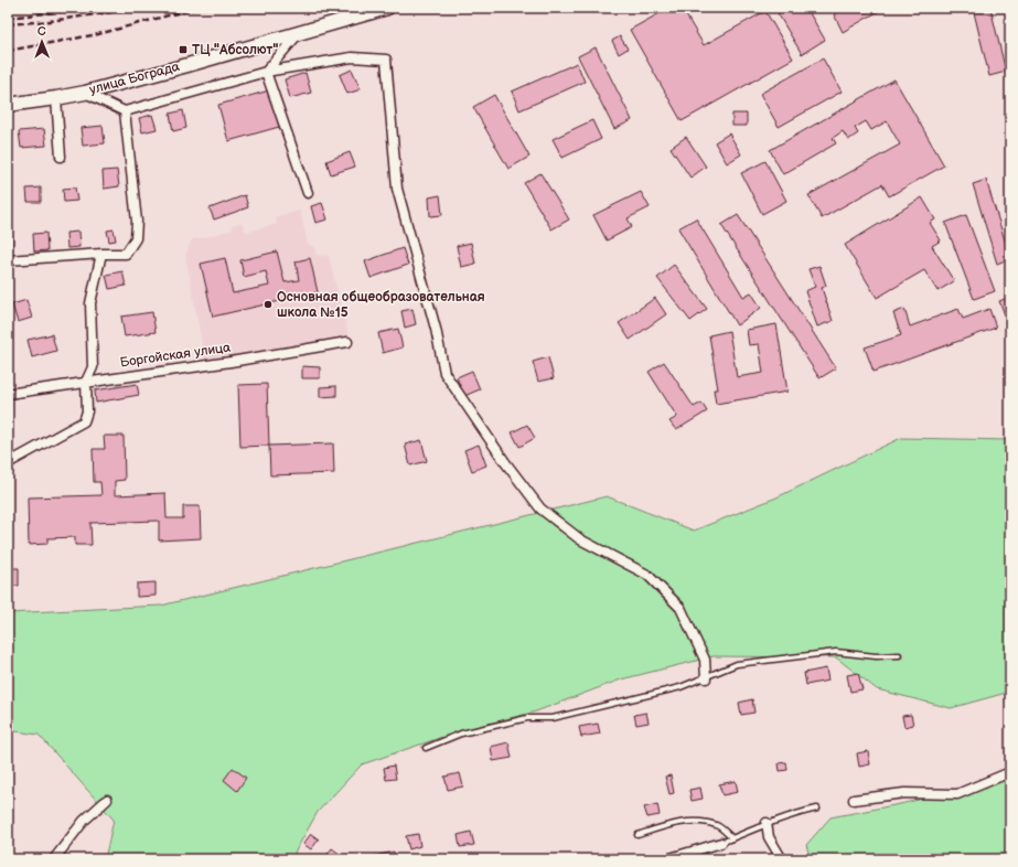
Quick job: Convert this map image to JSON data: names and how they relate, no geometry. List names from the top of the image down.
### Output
{
  "streets": {
    "main road": ["улица Бограда"],
    "street": ["Боргойская улица"]
  },
  "places": {
    "transit": ["ТЦ \"Абсолют\""],
    "other": ["Основная общеобразовательная школа №15"]
  },
  "north": "top"
}
